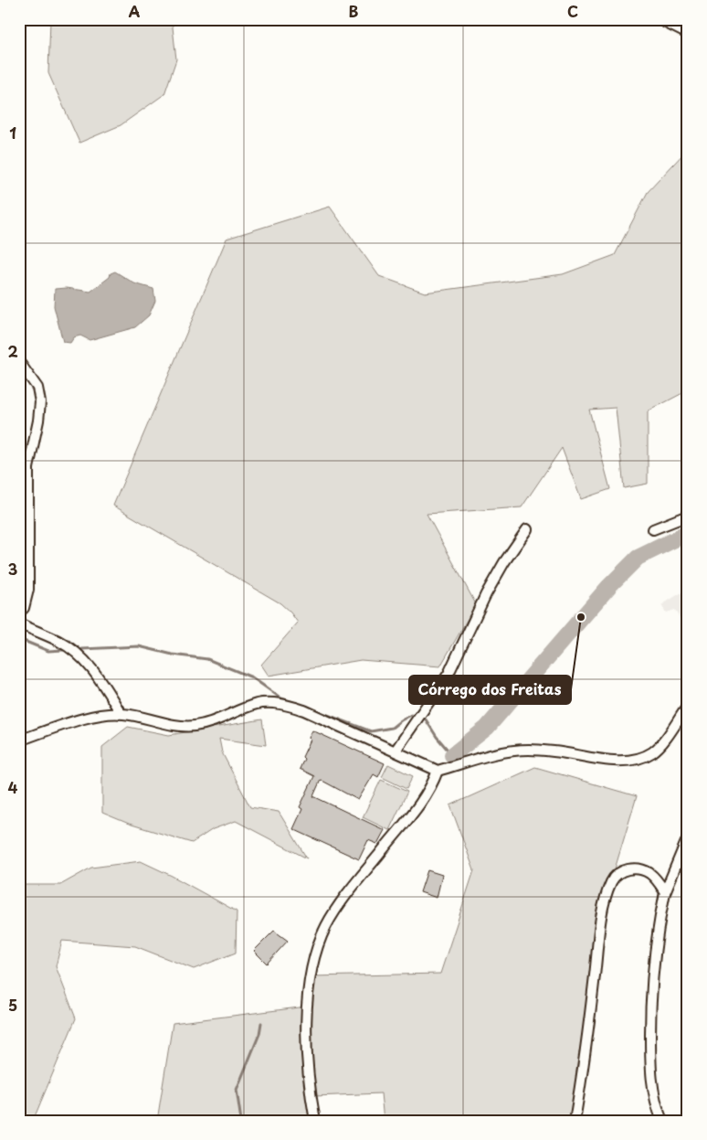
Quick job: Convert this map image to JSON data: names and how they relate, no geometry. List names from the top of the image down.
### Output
{
  "places": ["Córrego dos Freitas"],
  "grid": {
    "columns": ["A", "B", "C"],
    "rows": [
      "1",
      "2",
      "3",
      "4",
      "5"
    ]
  }
}
